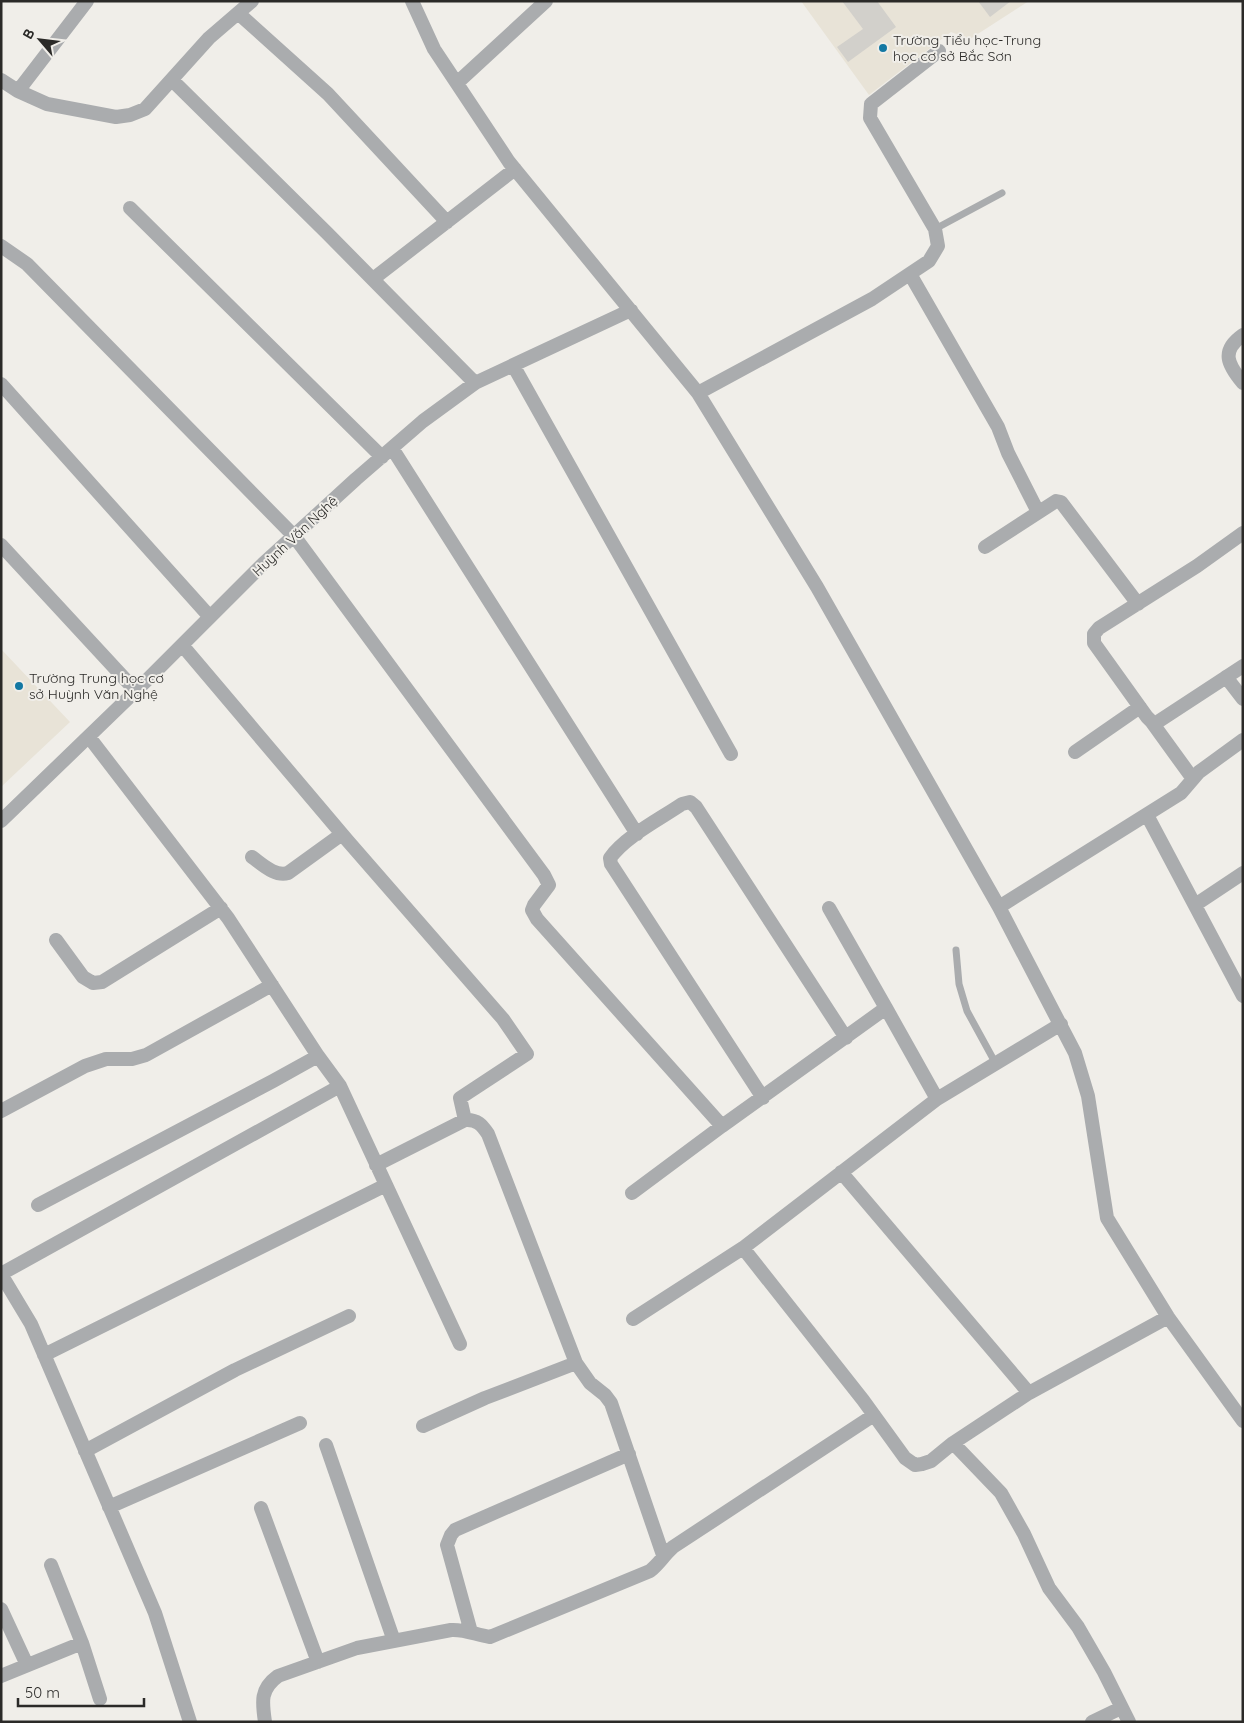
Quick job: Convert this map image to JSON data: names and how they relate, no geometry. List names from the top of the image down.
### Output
{
  "streets": {
    "street": ["Huỳnh Văn Nghệ"]
  },
  "places": ["Trường Tiểu học-Trung học cơ sở Bắc Sơn", "Trường Trung học cơ sở Huỳnh Văn Nghệ"],
  "scale_bar": "50 m",
  "north": "top left"
}
